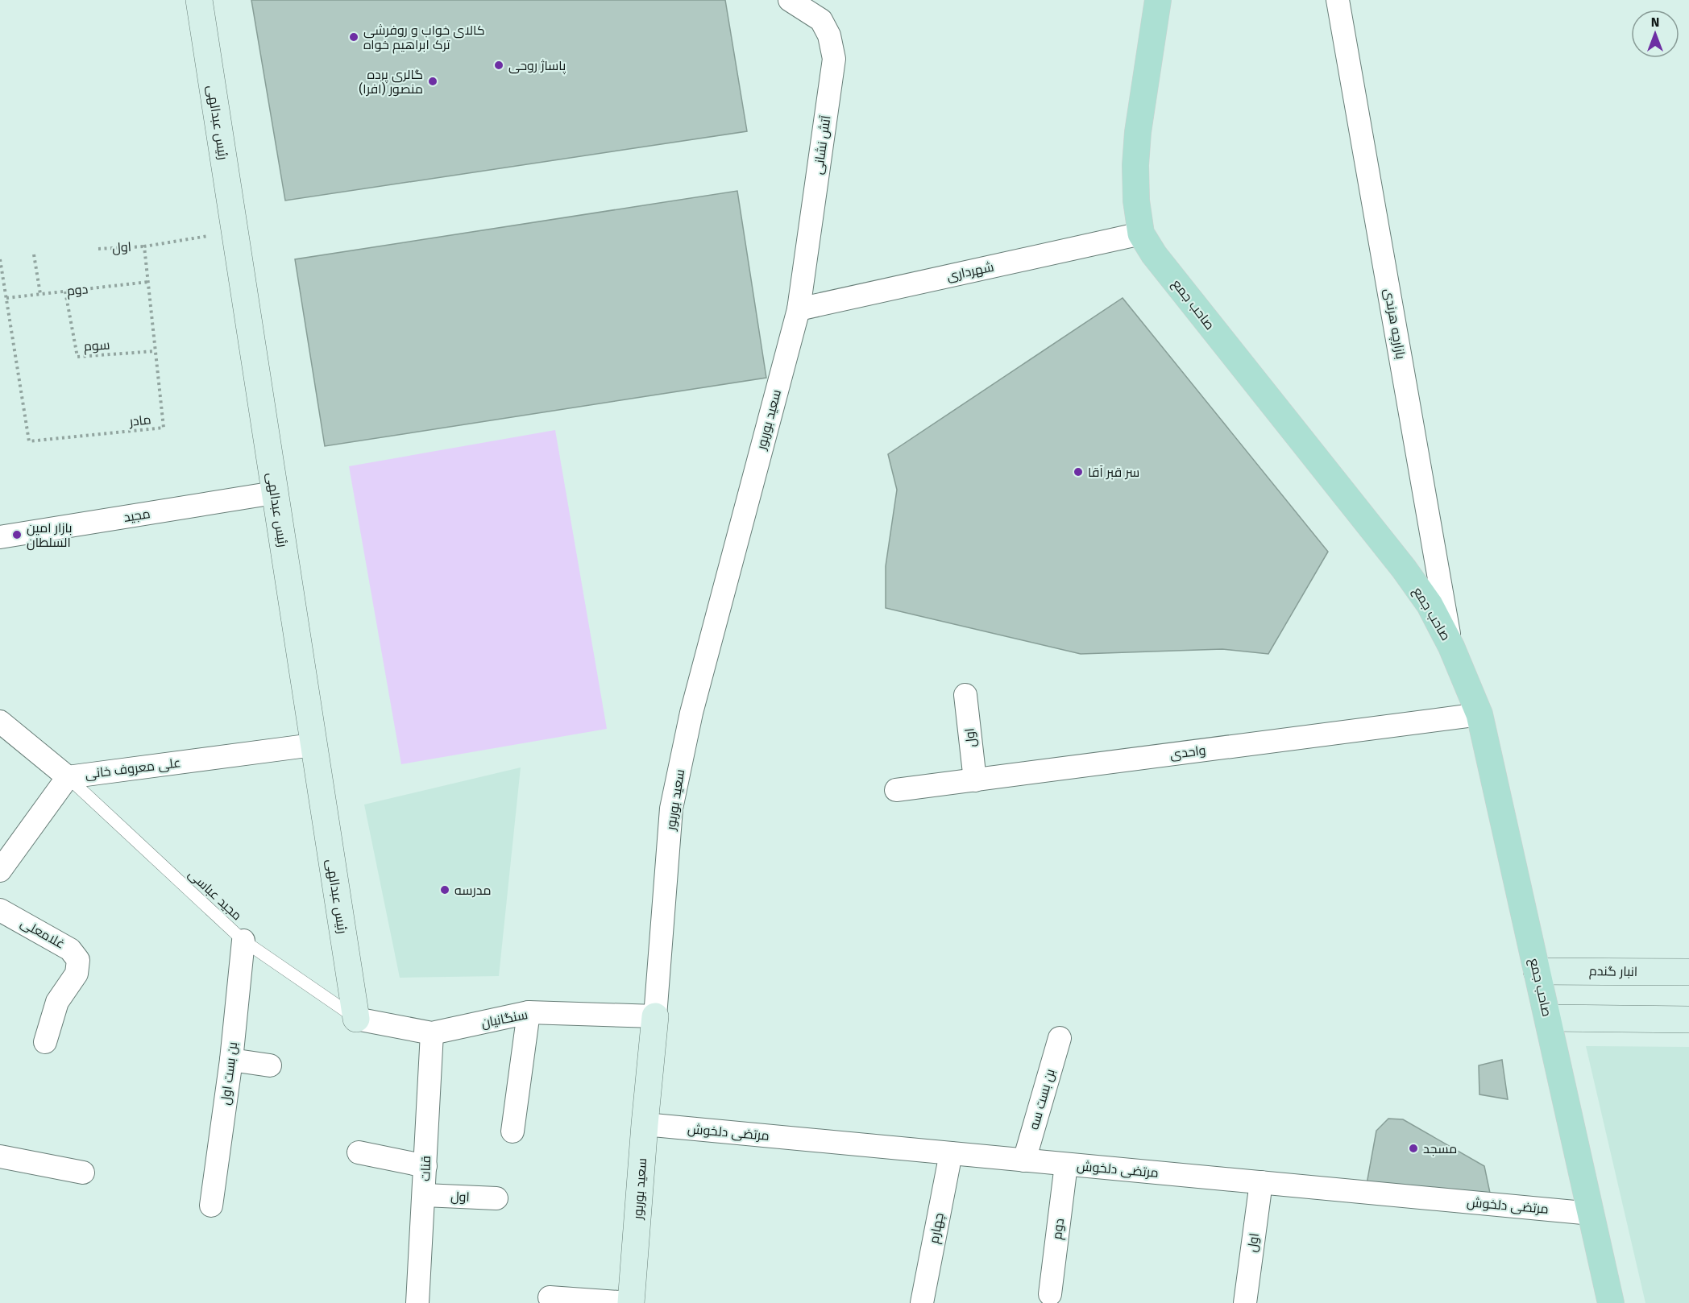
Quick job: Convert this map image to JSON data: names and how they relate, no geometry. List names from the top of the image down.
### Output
{
  "streets": {
    "main road": ["صاحب جمع"],
    "street": [
      "رئیس عبدالهی",
      "آتش نشانی",
      "اول",
      "شهرداری",
      "دوم",
      "بازارچه هرندی",
      "سعید بوربور",
      "مجید",
      "واحدی",
      "علی معروف خانی",
      "غلامعلی",
      "انبار گندم",
      "سنگانیان",
      "بن بست اول",
      "بن بست سه",
      "مرتضی دلخوش",
      "قنات",
      "چهارم"
    ],
    "lane": ["مجید عباسی"],
    "path": ["سوم", "مادر"]
  },
  "crossings": [
    ["رئیس عبدالهی", "مجید"],
    ["رئیس عبدالهی", "علی معروف خانی"],
    ["رئیس عبدالهی", "مجید عباسی"],
    ["رئیس عبدالهی", "سنگانیان"],
    ["آتش نشانی", "شهرداری"],
    ["آتش نشانی", "سعید بوربور"],
    ["اول", "مادر"],
    ["اول", "واحدی"],
    ["اول", "مرتضی دلخوش"],
    ["اول", "قنات"],
    ["شهرداری", "صاحب جمع"],
    ["شهرداری", "سعید بوربور"],
    ["دوم", "سوم"],
    ["دوم", "مادر"],
    ["دوم", "مرتضی دلخوش"],
    ["صاحب جمع", "بازارچه هرندی"],
    ["صاحب جمع", "واحدی"],
    ["صاحب جمع", "انبار گندم"],
    ["صاحب جمع", "مرتضی دلخوش"],
    ["سوم", "مادر"],
    ["سعید بوربور", "سنگانیان"],
    ["سعید بوربور", "مرتضی دلخوش"],
    ["علی معروف خانی", "مجید عباسی"],
    ["مجید عباسی", "سنگانیان"],
    ["مجید عباسی", "بن بست اول"],
    ["سنگانیان", "قنات"],
    ["بن بست سه", "مرتضی دلخوش"],
    ["مرتضی دلخوش", "چهارم"]
  ],
  "places": [
    "کالای خواب و روفرشی ترک ابراهیم خواه",
    "پاساژ روحی",
    "گالری پرده منصور (افرا)",
    "سر قبر آقا",
    "بازار امین السلطان",
    "مدرسه",
    "مسجد"
  ],
  "north": "top"
}
